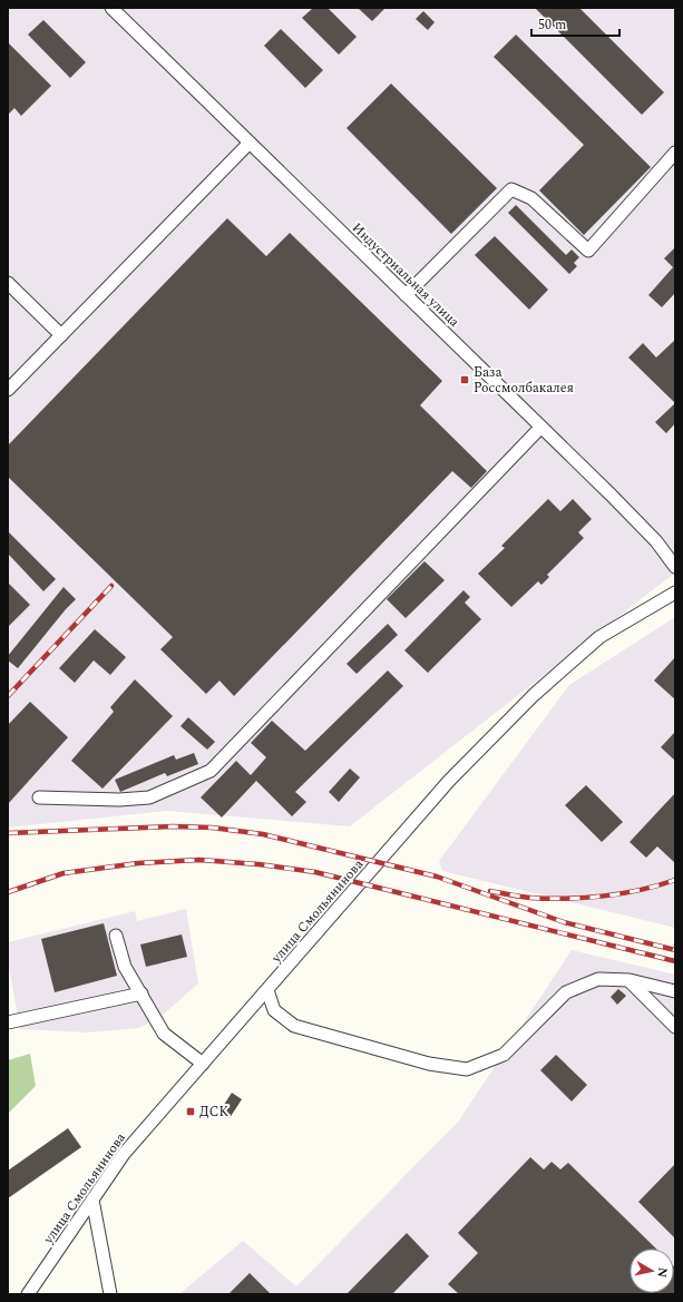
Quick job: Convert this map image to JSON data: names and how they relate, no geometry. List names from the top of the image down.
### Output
{
  "streets": {
    "street": ["Индустриальная улица", "улица Смольянинова"]
  },
  "places": {
    "transit": ["База Россмолбакалея", "ДСК"]
  },
  "scale_bar": "50 m",
  "north": "right"
}
